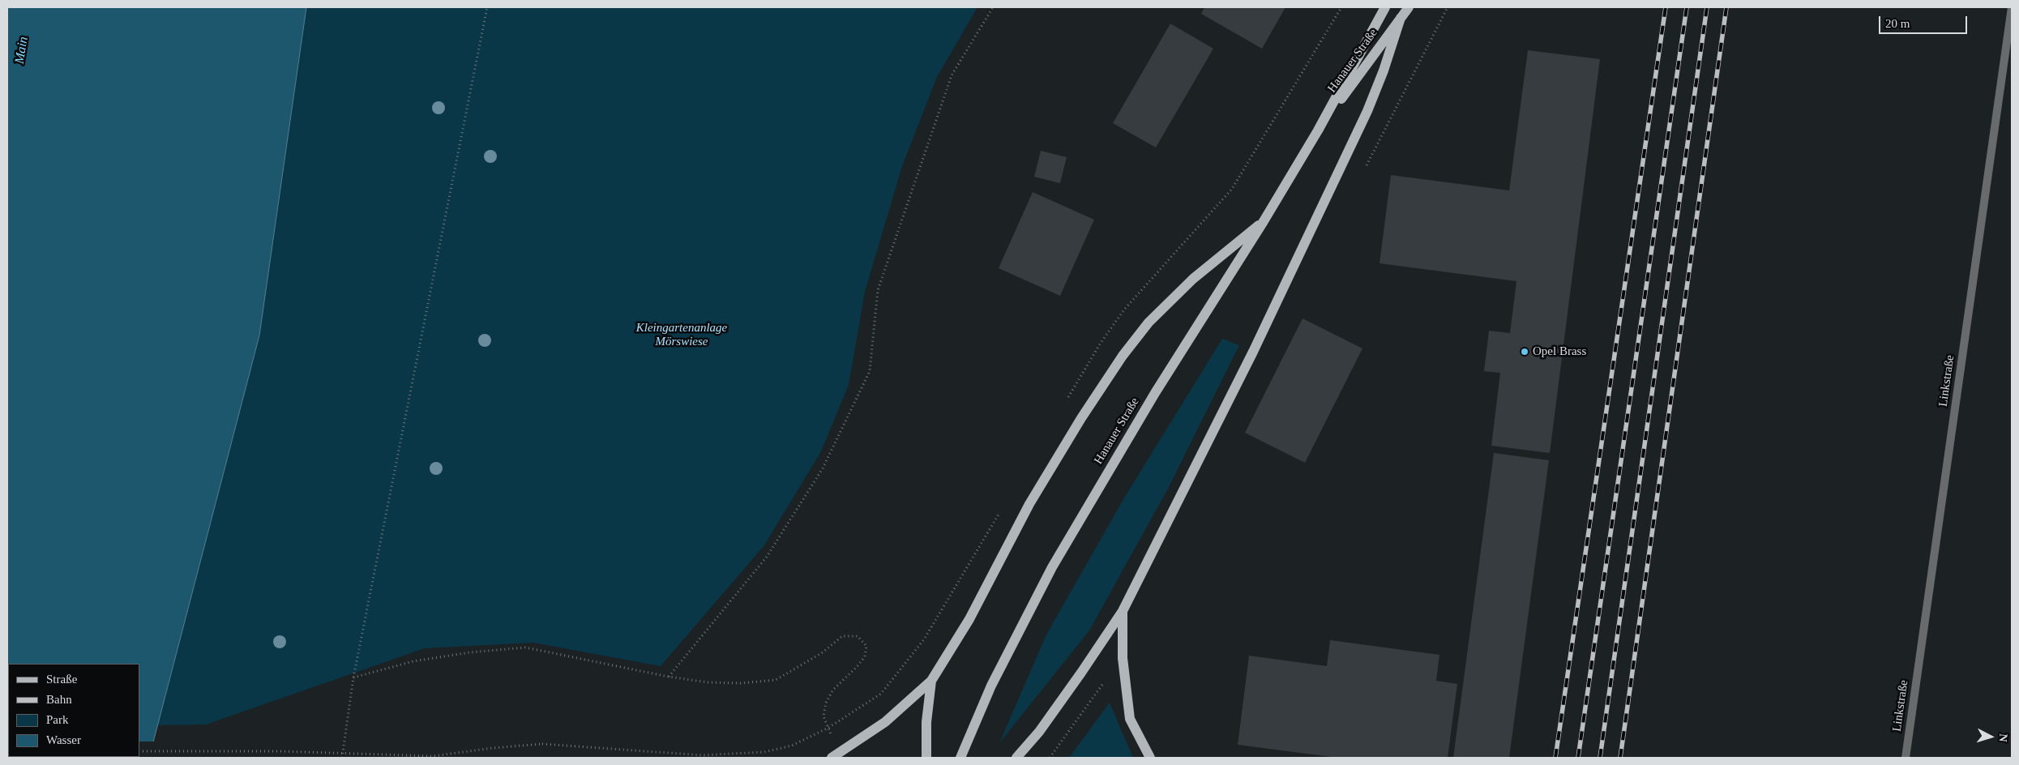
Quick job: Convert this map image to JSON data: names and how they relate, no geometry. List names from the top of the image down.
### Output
{
  "streets": {
    "main road": ["Hanauer Straße"],
    "street": ["Linkstraße"]
  },
  "water": ["Main"],
  "parks": ["Kleingartenanlage Mörswiese"],
  "places": ["Opel Brass"],
  "legend": [
    "Straße",
    "Bahn",
    "Park",
    "Wasser"
  ],
  "scale_bar": "20 m",
  "north": "right"
}
